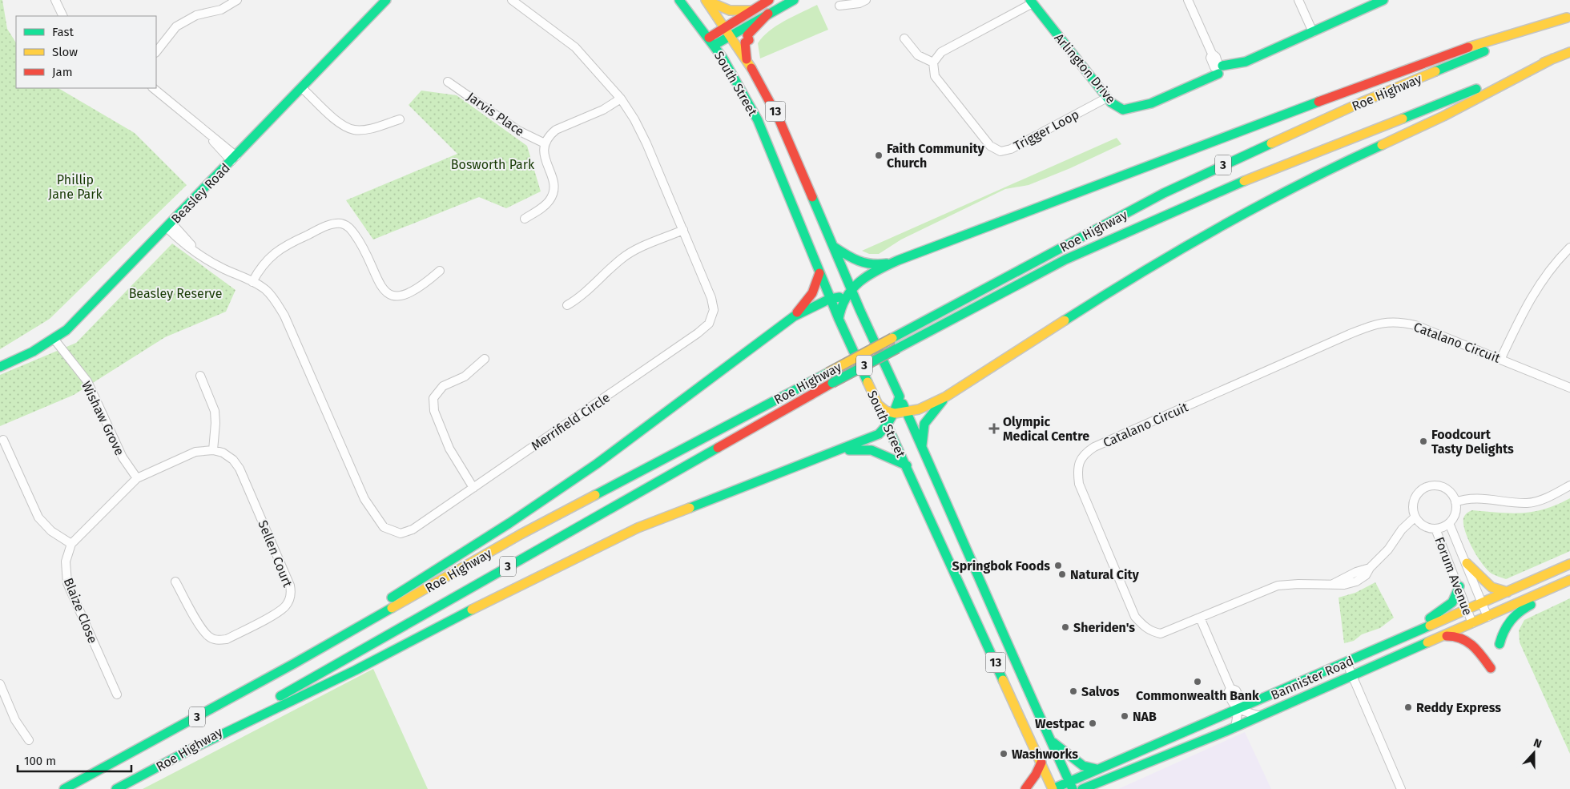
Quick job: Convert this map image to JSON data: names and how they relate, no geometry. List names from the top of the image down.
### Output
{
  "streets": {
    "main road": [
      "Arlington Drive",
      "South Street",
      "Roe Highway",
      "13",
      "3",
      "Beasley Road",
      "Bannister Road"
    ],
    "street": [
      "Jarvis Place",
      "Trigger Loop",
      "Catalano Circuit",
      "Wishaw Grove",
      "Merrifield Circle",
      "Sellen Court",
      "Forum Avenue",
      "Blaize Close"
    ]
  },
  "crossings": [
    ["Arlington Drive", "Trigger Loop"],
    ["South Street", "Bannister Road"],
    ["Beasley Road", "Wishaw Grove"],
    ["Beasley Road", "Merrifield Circle"],
    ["Catalano Circuit", "Forum Avenue"],
    ["Wishaw Grove", "Blaize Close"],
    ["Forum Avenue", "Bannister Road"]
  ],
  "parks": ["Bosworth Park", "Phillip Jane Park", "Beasley Reserve"],
  "places": {
    "other": [
      "Faith Community Church",
      "Foodcourt Tasty Delights",
      "Springbok Foods",
      "Natural City",
      "Sheriden's",
      "Commonwealth Bank",
      "Salvos",
      "Reddy Express",
      "NAB",
      "Westpac",
      "Washworks"
    ],
    "health": ["Olympic Medical Centre"]
  },
  "legend": ["Fast", "Slow", "Jam"],
  "scale_bar": "100 m",
  "north": "top"
}
